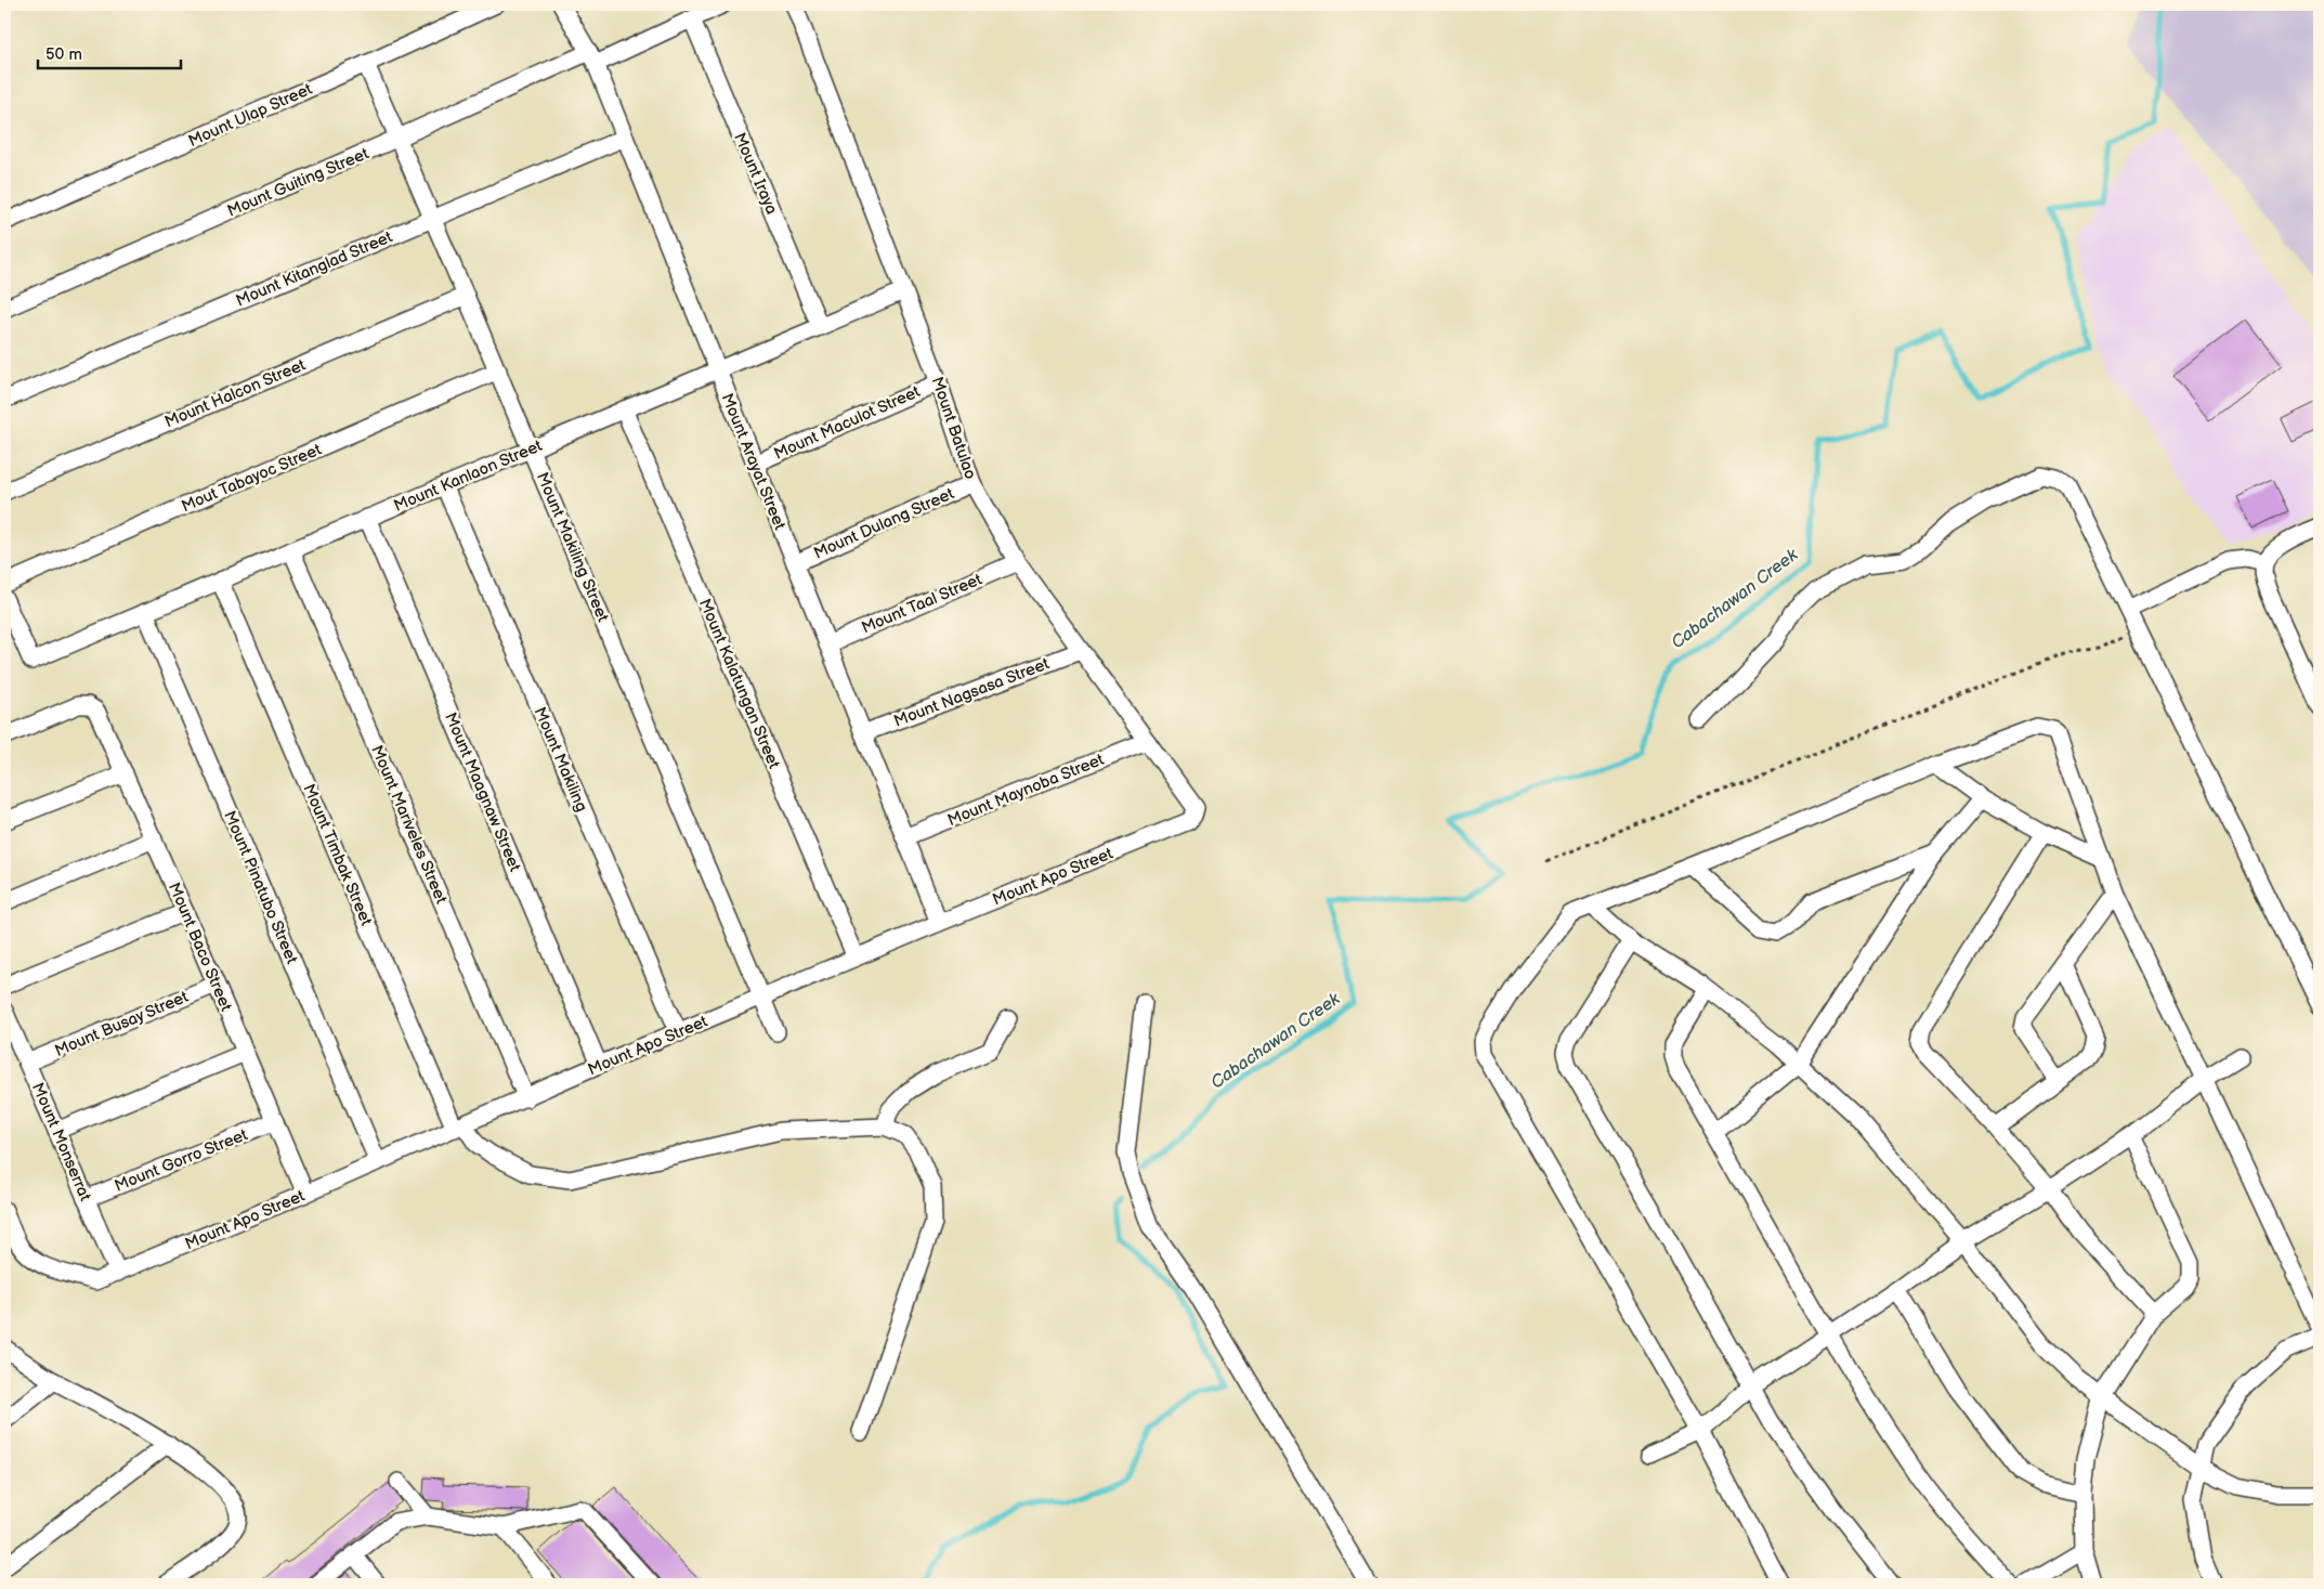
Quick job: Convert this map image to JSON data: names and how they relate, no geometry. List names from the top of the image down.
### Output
{
  "streets": {
    "street": [
      "Mount Ulap Street",
      "Mount Iraya",
      "Mount Guiting Street",
      "Mount Kitanglad Street",
      "Mount Halcon Street",
      "Mount Maculot Street",
      "Mount Batulao",
      "Mount Arayat Street",
      "Mount Kanlaon Street",
      "Mout Tabayoc Street",
      "Mount Dulang Street",
      "Mount Makiling Street",
      "Mount Taal Street",
      "Mount Kalatungan Street",
      "Mount Nagsasa Street",
      "Mount Makiling",
      "Mount Maynoba Street",
      "Mount Maagnaw Street",
      "Mount Mariveles Street",
      "Mount Timbak Street",
      "Mount Apo Street",
      "Mount Pinatubo Street",
      "Mount Baco Street",
      "Mount Busay Street",
      "Mount Monserrat",
      "Mount Gorro Street"
    ]
  },
  "crossings": [
    ["Mount Ulap Street", "Mount Makiling Street"],
    ["Mount Iraya", "Mount Guiting Street"],
    ["Mount Iraya", "Mount Kanlaon Street"],
    ["Mount Guiting Street", "Mount Arayat Street"],
    ["Mount Guiting Street", "Mount Makiling Street"],
    ["Mount Kitanglad Street", "Mount Arayat Street"],
    ["Mount Kitanglad Street", "Mount Makiling Street"],
    ["Mount Halcon Street", "Mount Makiling Street"],
    ["Mount Maculot Street", "Mount Batulao"],
    ["Mount Maculot Street", "Mount Arayat Street"],
    ["Mount Batulao", "Mount Kanlaon Street"],
    ["Mount Batulao", "Mount Dulang Street"],
    ["Mount Batulao", "Mount Taal Street"],
    ["Mount Batulao", "Mount Nagsasa Street"],
    ["Mount Batulao", "Mount Maynoba Street"],
    ["Mount Batulao", "Mount Apo Street"],
    ["Mount Arayat Street", "Mount Kanlaon Street"],
    ["Mount Arayat Street", "Mount Dulang Street"],
    ["Mount Arayat Street", "Mount Taal Street"],
    ["Mount Arayat Street", "Mount Nagsasa Street"],
    ["Mount Arayat Street", "Mount Maynoba Street"],
    ["Mount Arayat Street", "Mount Apo Street"],
    ["Mount Kanlaon Street", "Mount Makiling Street"],
    ["Mount Kanlaon Street", "Mount Kalatungan Street"],
    ["Mount Kanlaon Street", "Mount Makiling"],
    ["Mount Kanlaon Street", "Mount Maagnaw Street"],
    ["Mount Kanlaon Street", "Mount Mariveles Street"],
    ["Mount Kanlaon Street", "Mount Timbak Street"],
    ["Mount Kanlaon Street", "Mount Pinatubo Street"],
    ["Mout Tabayoc Street", "Mount Makiling Street"],
    ["Mount Makiling Street", "Mount Apo Street"],
    ["Mount Kalatungan Street", "Mount Apo Street"],
    ["Mount Makiling", "Mount Apo Street"],
    ["Mount Maagnaw Street", "Mount Apo Street"],
    ["Mount Mariveles Street", "Mount Apo Street"],
    ["Mount Timbak Street", "Mount Apo Street"],
    ["Mount Apo Street", "Mount Pinatubo Street"],
    ["Mount Apo Street", "Mount Baco Street"],
    ["Mount Apo Street", "Mount Monserrat"],
    ["Mount Baco Street", "Mount Busay Street"],
    ["Mount Baco Street", "Mount Gorro Street"],
    ["Mount Busay Street", "Mount Monserrat"],
    ["Mount Monserrat", "Mount Gorro Street"]
  ],
  "water": ["Cabachawan Creek"],
  "scale_bar": "50 m"
}
